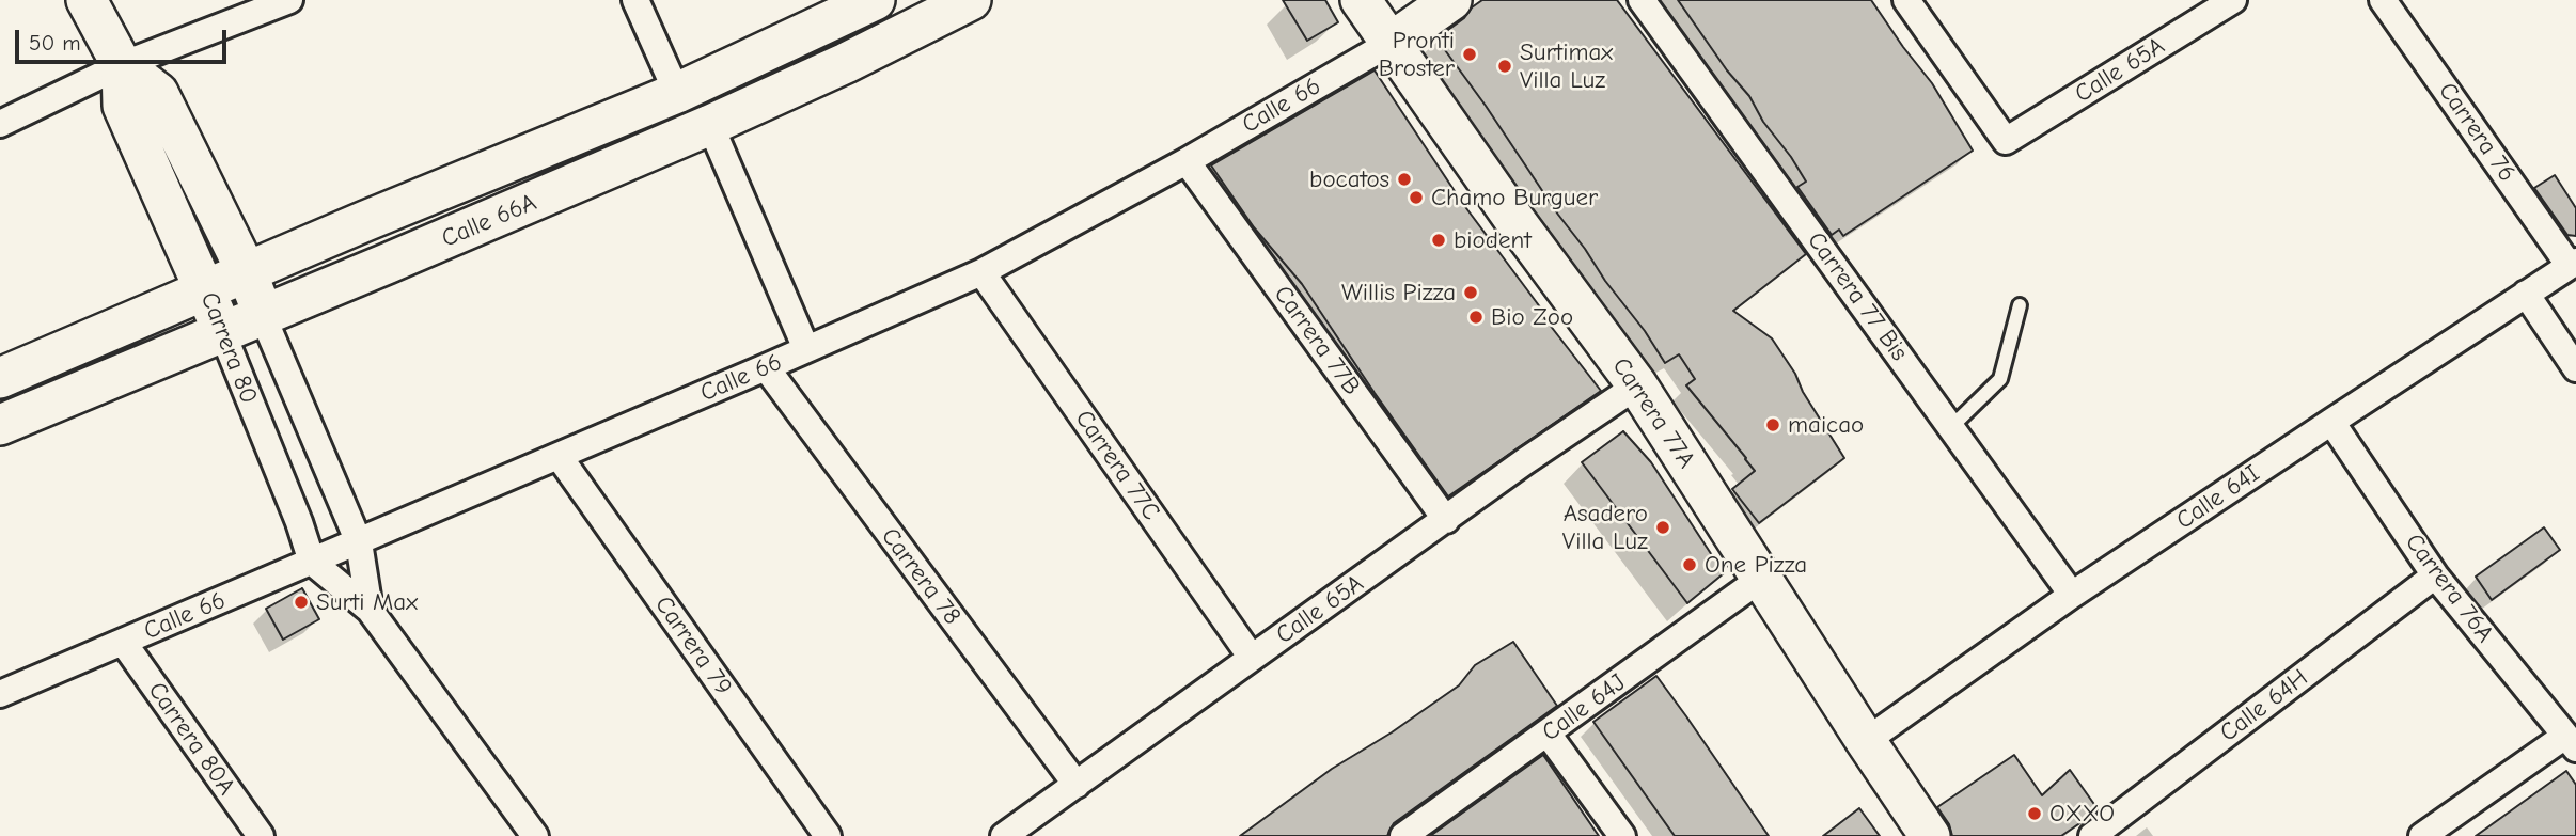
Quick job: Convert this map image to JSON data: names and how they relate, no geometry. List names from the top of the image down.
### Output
{
  "streets": {
    "street": [
      "Calle 65A",
      "Calle 66",
      "Carrera 76",
      "Calle 66A",
      "Carrera 77 Bis",
      "Carrera 77B",
      "Carrera 80",
      "Carrera 77A",
      "Carrera 77C",
      "Calle 64I",
      "Carrera 78",
      "Carrera 76A",
      "Carrera 79",
      "Calle 64H",
      "Calle 64J",
      "Carrera 80A"
    ]
  },
  "crossings": [
    ["Calle 65A", "Carrera 77B"],
    ["Calle 65A", "Carrera 77A"],
    ["Calle 65A", "Carrera 77C"],
    ["Calle 65A", "Carrera 78"],
    ["Calle 66", "Carrera 77B"],
    ["Calle 66", "Carrera 80"],
    ["Calle 66", "Carrera 77A"],
    ["Calle 66", "Carrera 77C"],
    ["Calle 66", "Carrera 78"],
    ["Calle 66", "Carrera 79"],
    ["Calle 66", "Carrera 80A"],
    ["Carrera 76", "Calle 64I"],
    ["Calle 66A", "Carrera 80"],
    ["Carrera 77 Bis", "Calle 64I"],
    ["Carrera 77A", "Calle 64I"],
    ["Carrera 77A", "Calle 64J"],
    ["Calle 64I", "Carrera 76A"],
    ["Carrera 76A", "Calle 64H"]
  ],
  "places": [
    "Pronti Broster",
    "Surtimax Villa Luz",
    "bocatos",
    "Chamo Burguer",
    "biodent",
    "Willis Pizza",
    "Bio Zoo",
    "maicao",
    "Asadero Villa Luz",
    "One Pizza",
    "Surti Max",
    "OXXO"
  ],
  "scale_bar": "50 m"
}
